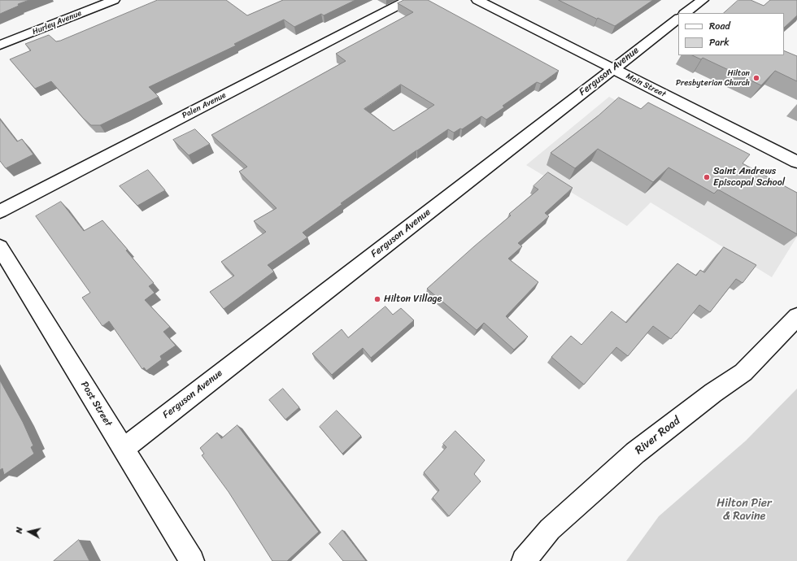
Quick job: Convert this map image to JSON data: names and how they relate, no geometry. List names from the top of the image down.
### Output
{
  "streets": {
    "street": [
      "Hurley Avenue",
      "Ferguson Avenue",
      "Main Street",
      "Palen Avenue",
      "Post Street",
      "River Road"
    ]
  },
  "crossings": [
    ["Ferguson Avenue", "Main Street"],
    ["Ferguson Avenue", "Post Street"]
  ],
  "parks": ["Hilton Pier & Ravine"],
  "places": ["Hilton Presbyterian Church", "Saint Andrews Episcopal School", "Hilton Village"],
  "legend": ["Road", "Park"],
  "north": "left"
}
